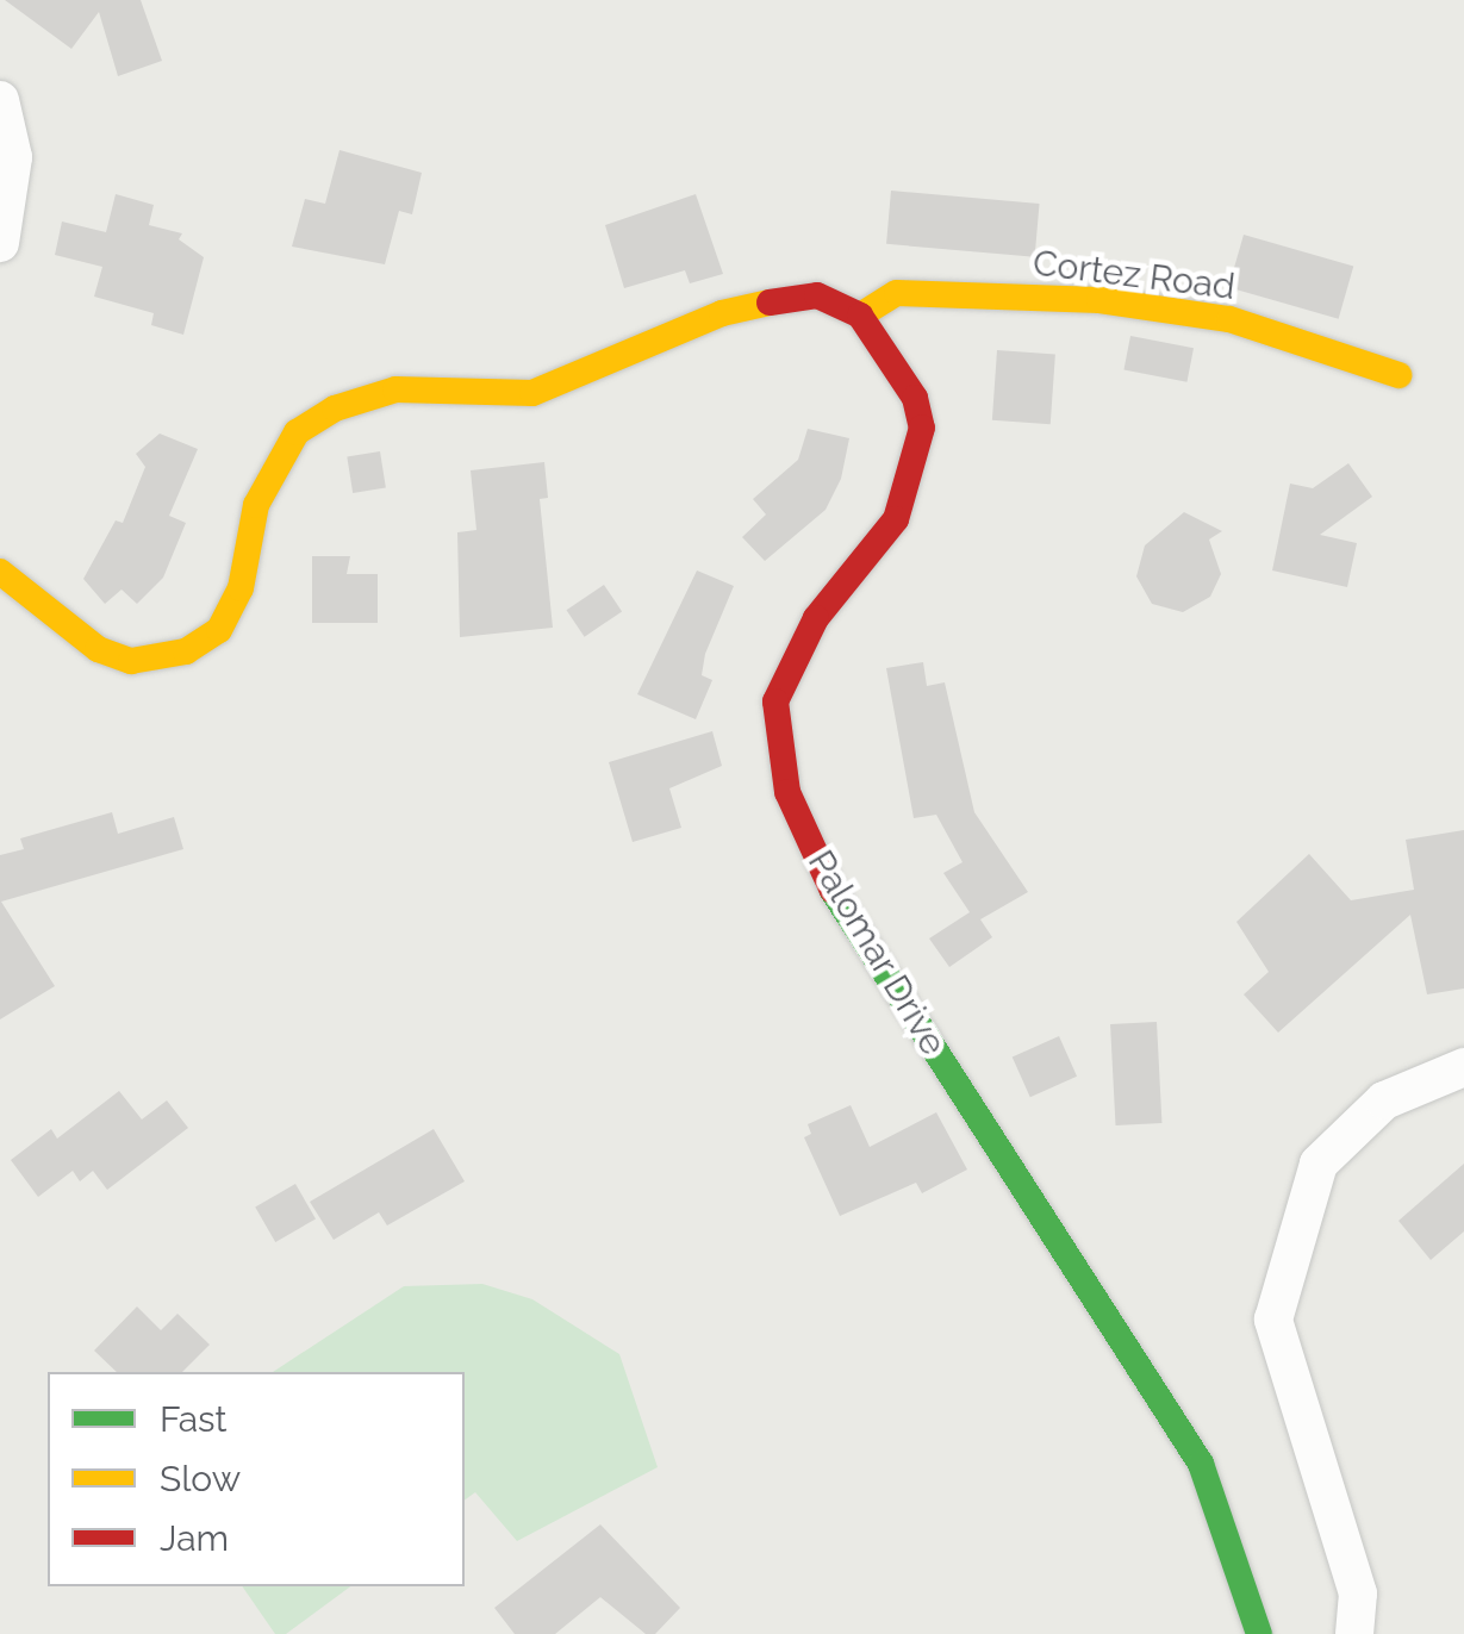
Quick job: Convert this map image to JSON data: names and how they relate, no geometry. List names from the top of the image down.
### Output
{
  "streets": {
    "street": ["Cortez Road", "Palomar Drive"]
  },
  "crossings": [
    ["Cortez Road", "Palomar Drive"]
  ],
  "legend": ["Fast", "Slow", "Jam"]
}
